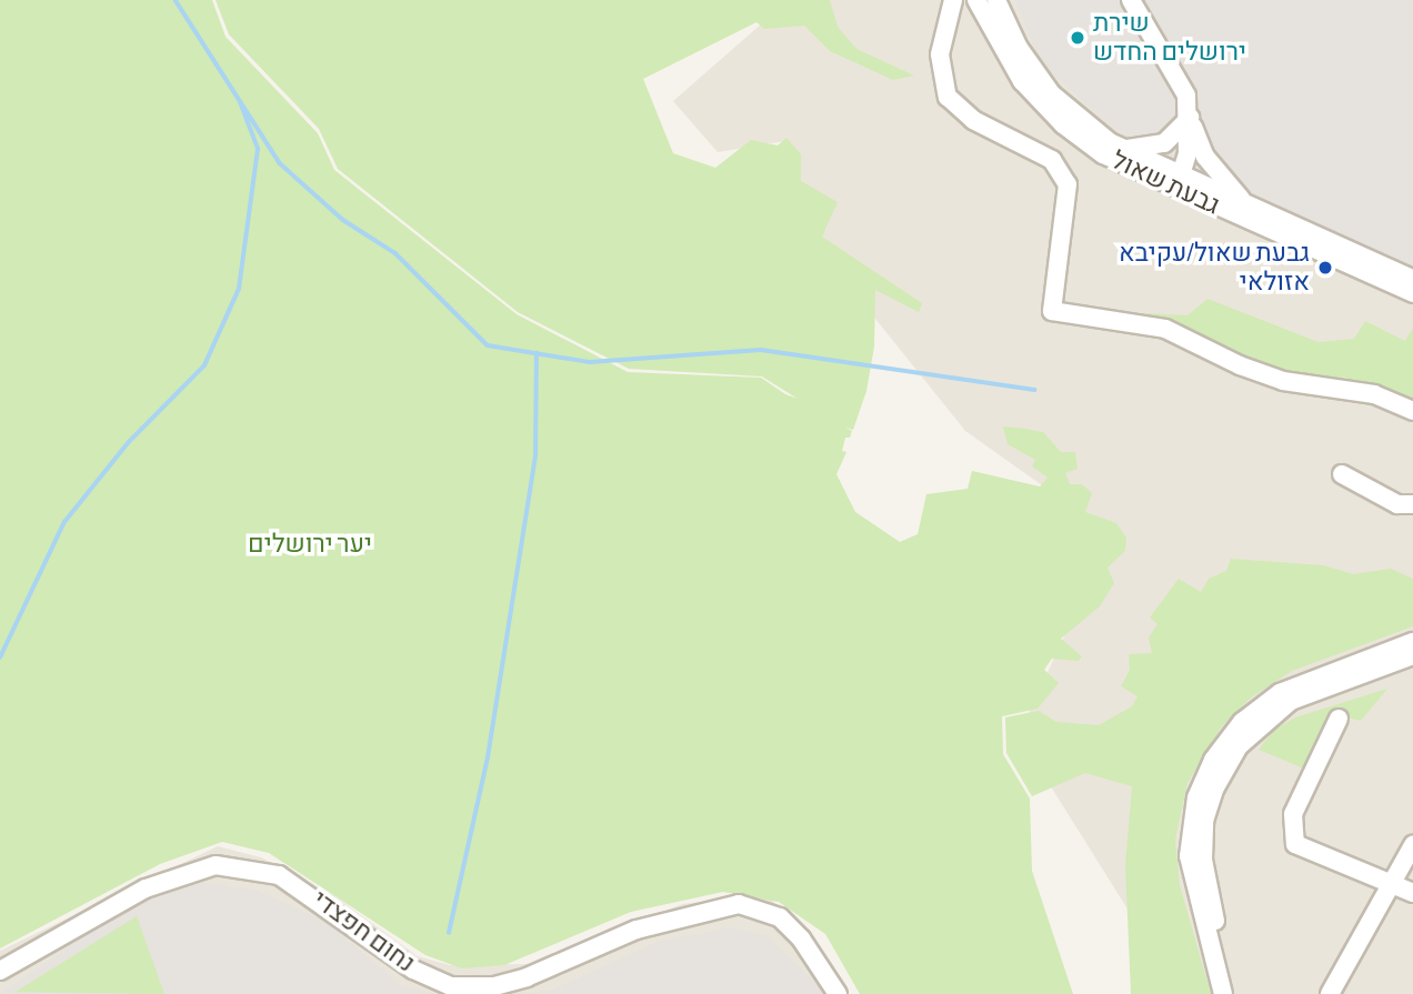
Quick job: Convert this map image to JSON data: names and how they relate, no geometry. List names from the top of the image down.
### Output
{
  "streets": {
    "street": ["גבעת שאול", "נחום חפצדי"]
  },
  "parks": ["יער ירושלים"],
  "places": ["שירת ירושלים החדש", "גבעת שאול/עקיבא אזולאי"]
}
